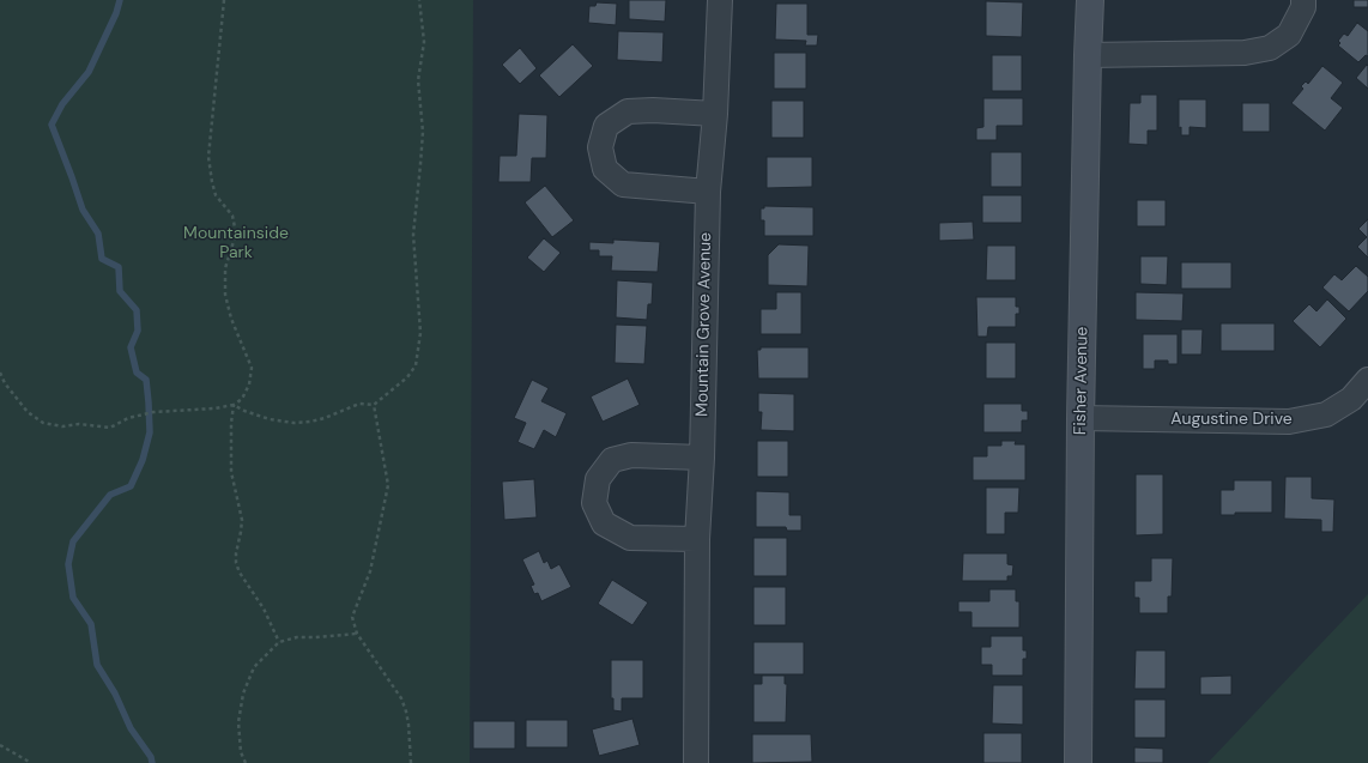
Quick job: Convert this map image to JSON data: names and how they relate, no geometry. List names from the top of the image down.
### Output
{
  "streets": {
    "street": ["Mountain Grove Avenue", "Fisher Avenue", "Augustine Drive"]
  },
  "crossings": [
    ["Fisher Avenue", "Augustine Drive"]
  ],
  "parks": ["Mountainside Park"]
}
